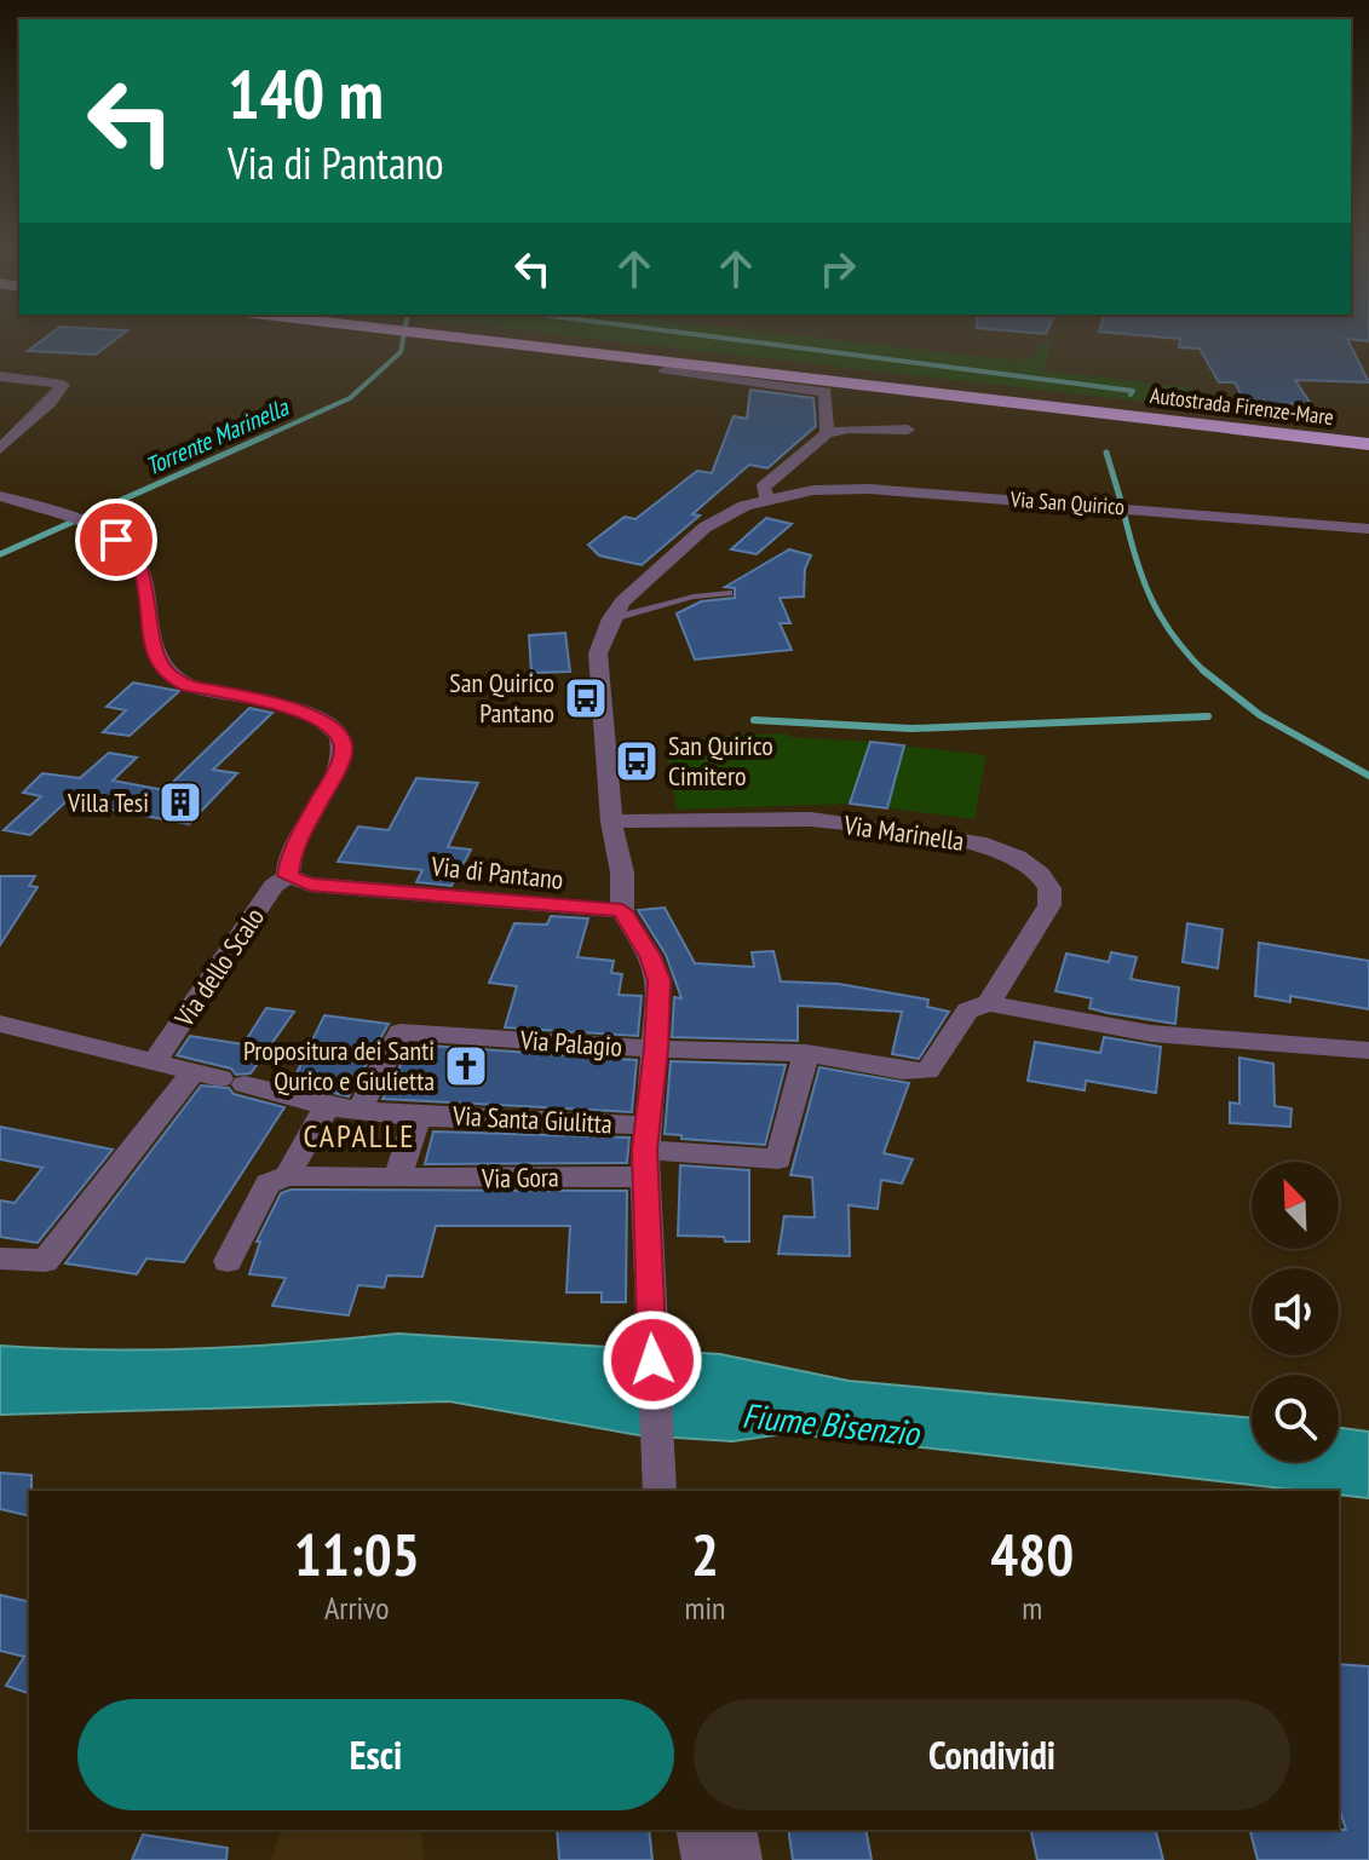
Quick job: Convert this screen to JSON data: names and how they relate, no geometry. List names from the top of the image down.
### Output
{
  "streets": {
    "highway": ["Autostrada Firenze-Mare"],
    "street": [
      "Via San Quirico",
      "Via Marinella",
      "Via di Pantano",
      "Via dello Scalo",
      "Via Palagio",
      "Via Santa Giulitta",
      "Via Gora"
    ]
  },
  "crossings": [
    ["Via San Quirico", "Via Marinella"],
    ["Via San Quirico", "Via di Pantano"],
    ["Via San Quirico", "Via Palagio"],
    ["Via San Quirico", "Via Santa Giulitta"],
    ["Via San Quirico", "Via Gora"],
    ["Via Marinella", "Via Palagio"],
    ["Via di Pantano", "Via dello Scalo"],
    ["Via dello Scalo", "Via Palagio"],
    ["Via dello Scalo", "Via Santa Giulitta"],
    ["Via Palagio", "Via Santa Giulitta"],
    ["Via Santa Giulitta", "Via Gora"]
  ],
  "districts": ["CAPALLE"],
  "water": ["Torrente Marinella", "Fiume Bisenzio"],
  "places": {
    "bus stop": ["San Quirico Pantano", "San Quirico Cimitero"],
    "building": ["Villa Tesi"],
    "church": ["Propositura dei Santi Qurico e Giulietta"]
  },
  "north": "top left",
  "page": {
    "turn": ["140 m", "Via di Pantano"],
    "eta": [
      "11:05",
      "Arrivo",
      "2",
      "min",
      "480",
      "m"
    ],
    "buttons": ["Esci", "Condividi"]
  }
}
